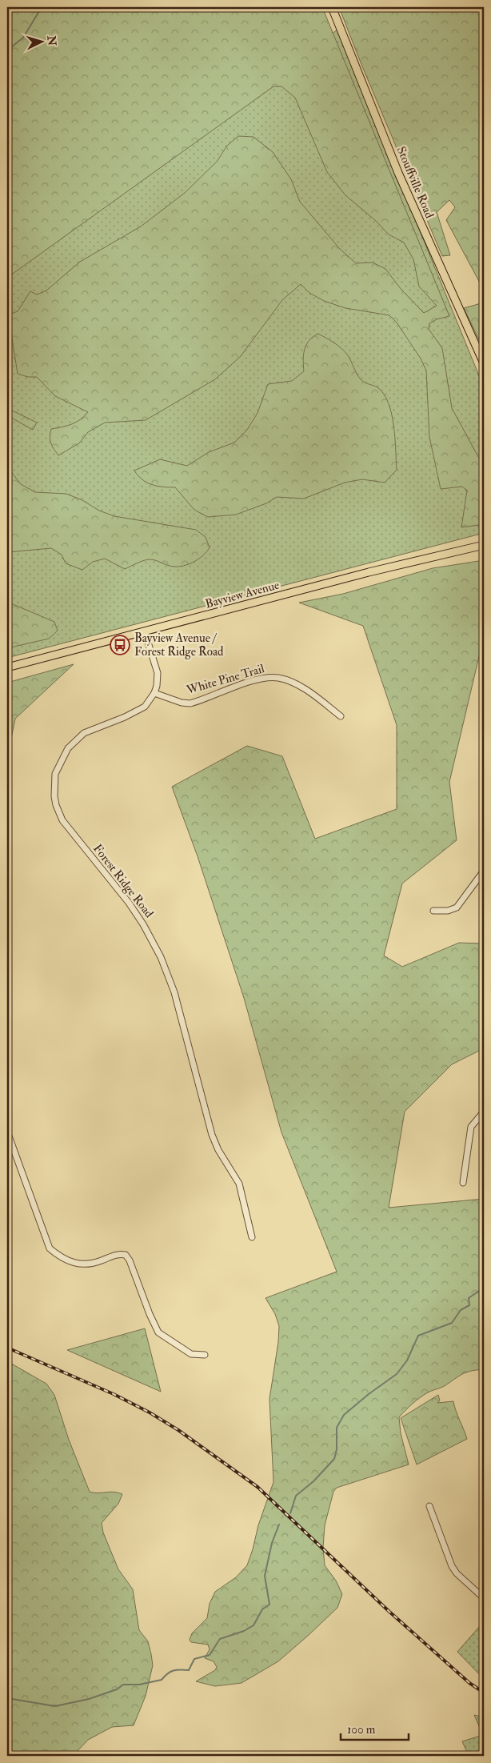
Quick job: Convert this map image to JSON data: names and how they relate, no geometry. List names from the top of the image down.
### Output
{
  "streets": {
    "main road": ["Stouffville Road", "Bayview Avenue"],
    "street": ["White Pine Trail", "Forest Ridge Road"]
  },
  "crossings": [
    ["White Pine Trail", "Forest Ridge Road"]
  ],
  "places": {
    "bus stop": ["Bayview Avenue / Forest Ridge Road"]
  },
  "scale_bar": "100 m",
  "north": "right"
}
